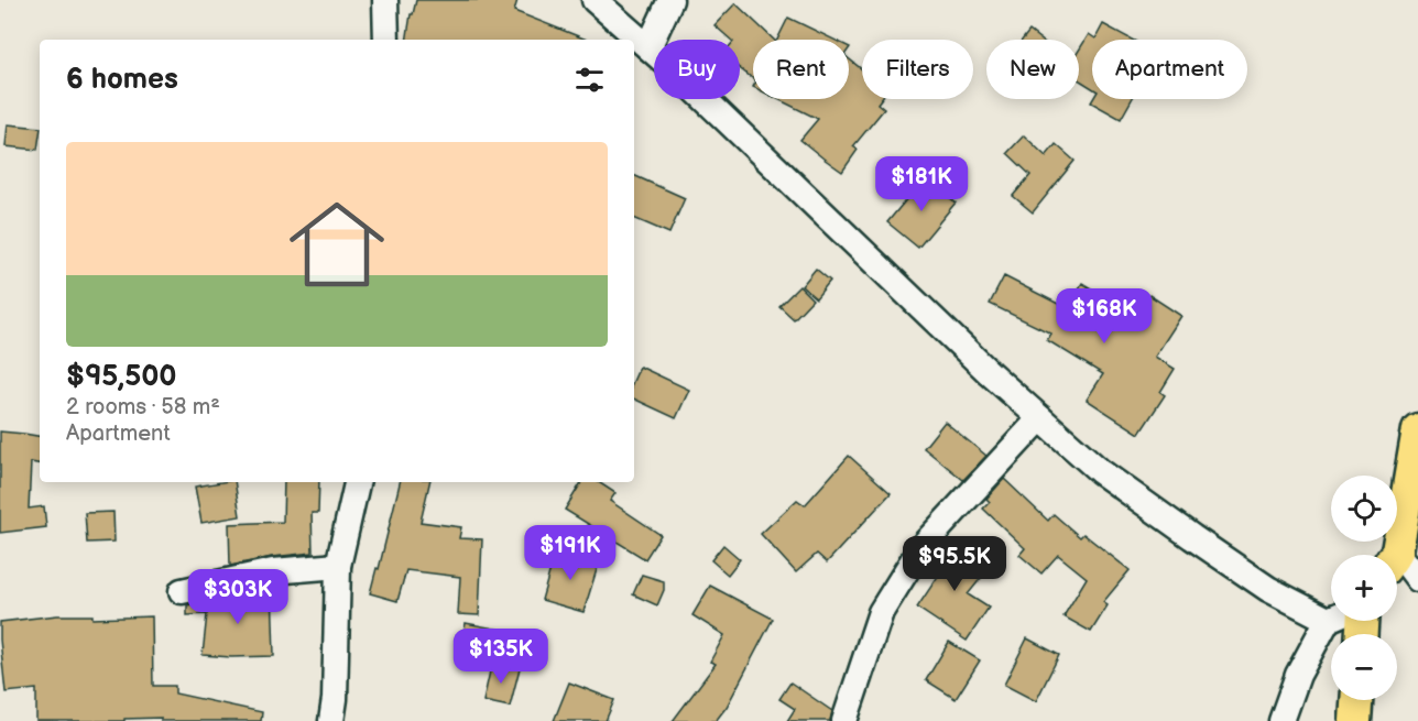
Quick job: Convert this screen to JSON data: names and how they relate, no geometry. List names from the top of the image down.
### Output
{
  "page": {
    "chip": [
      "Buy",
      "Rent",
      "Filters",
      "New",
      "Apartment"
    ],
    "heading": "6 homes",
    "list": [
      {
        "name": "$95,500",
        "note": "2 rooms · 58 m² · Apartment"
      }
    ],
    "price": [
      "$181K",
      "$168K",
      "$191K",
      "$95.5K",
      "$303K",
      "$135K"
    ],
    "map_buttons": ["+", "−"]
  }
}
